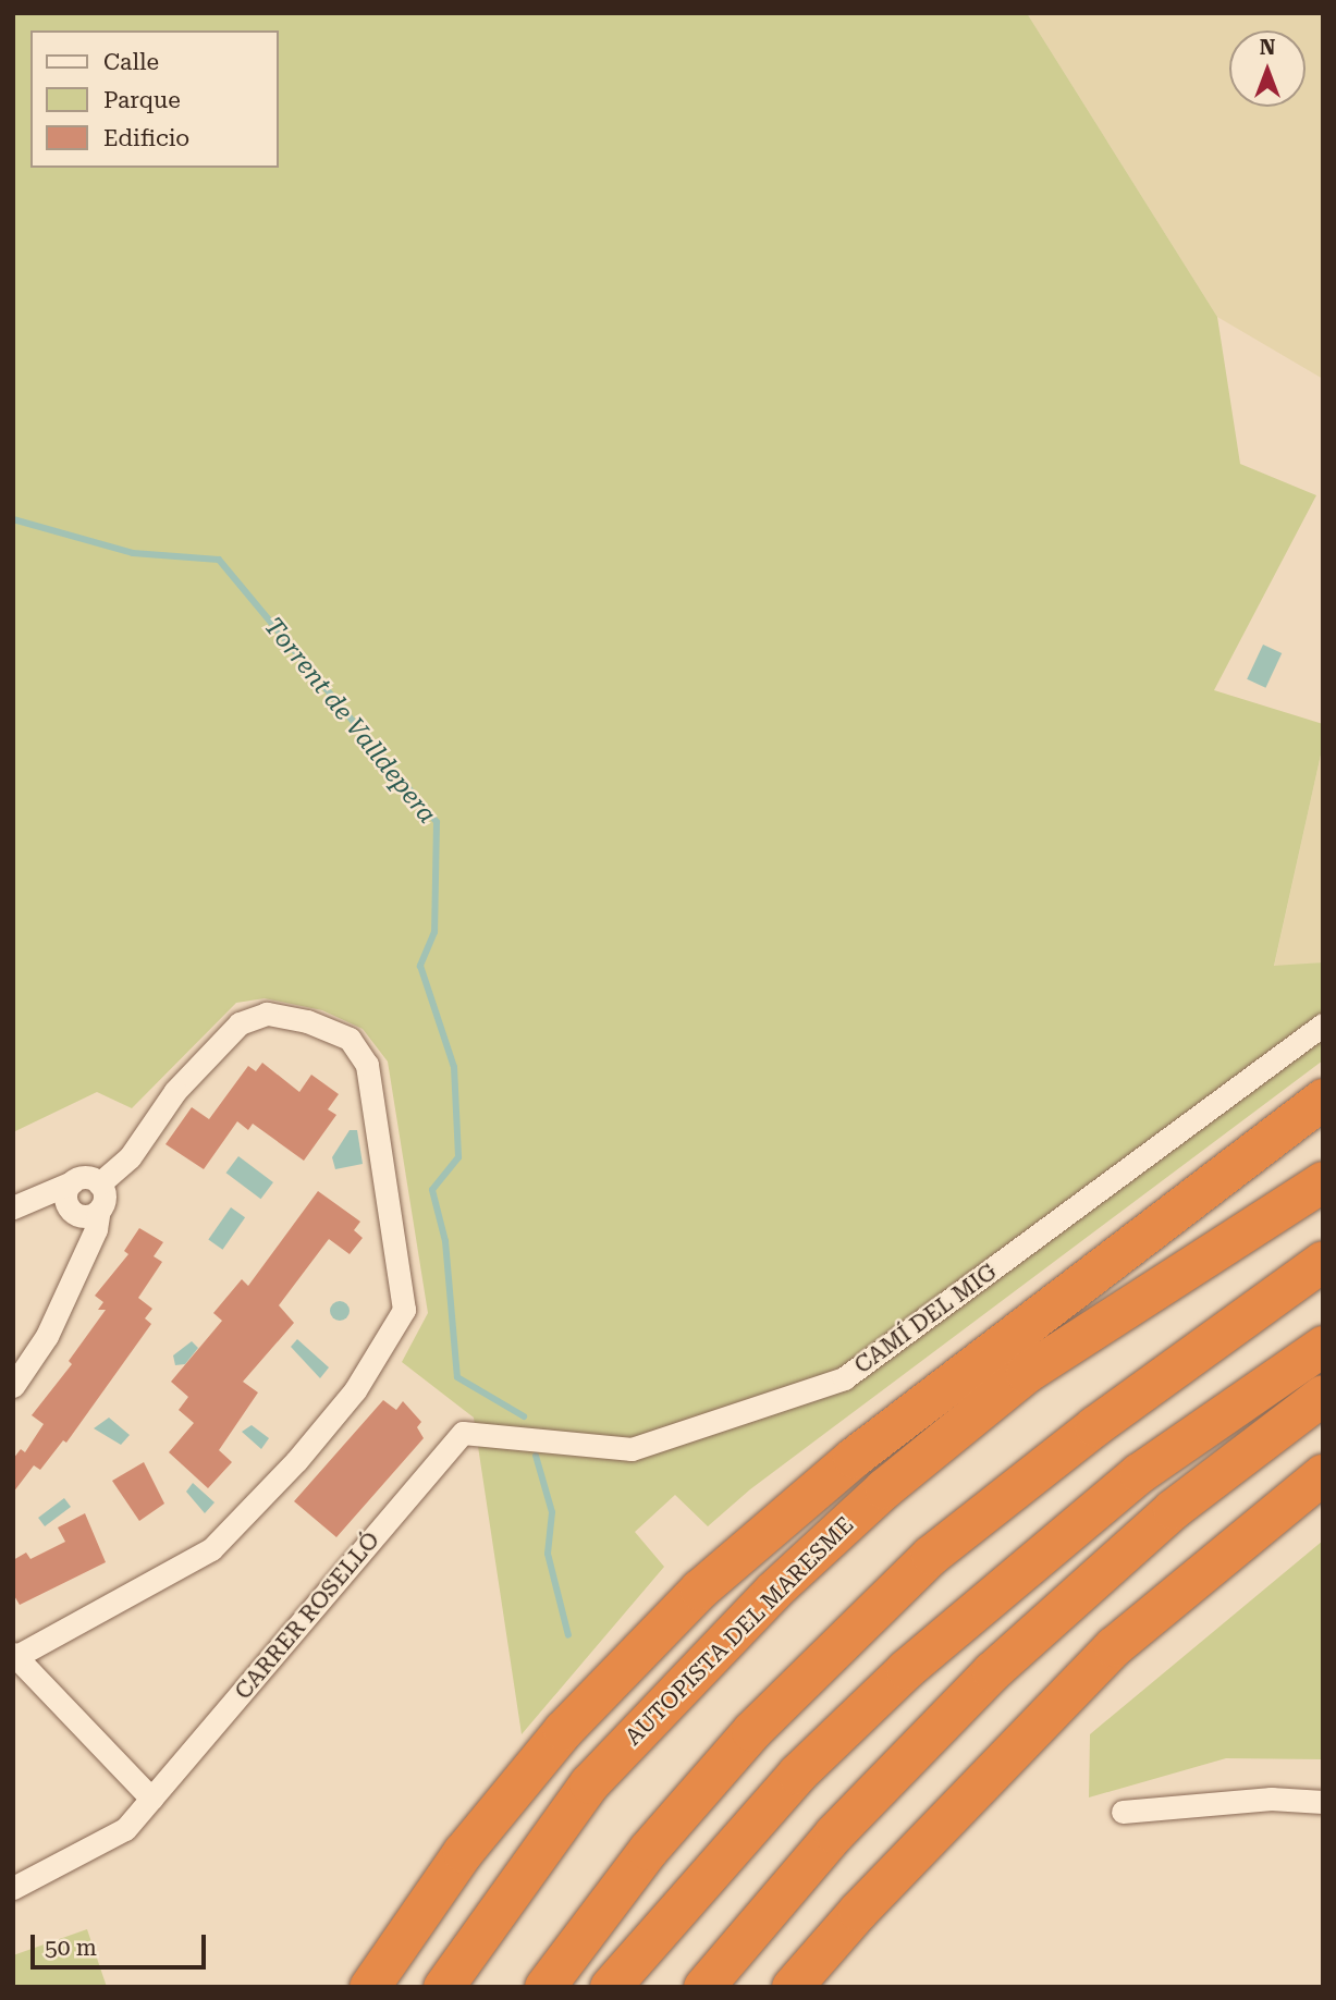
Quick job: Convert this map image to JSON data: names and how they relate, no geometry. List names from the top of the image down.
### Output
{
  "streets": {
    "highway": ["AUTOPISTA DEL MARESME"],
    "street": ["CAMÍ DEL MIG", "CARRER ROSELLÓ"]
  },
  "crossings": [
    ["CAMÍ DEL MIG", "CARRER ROSELLÓ"]
  ],
  "water": ["Torrent de Valldepera"],
  "legend": ["Calle", "Parque", "Edificio"],
  "scale_bar": "50 m",
  "north": "top"
}
